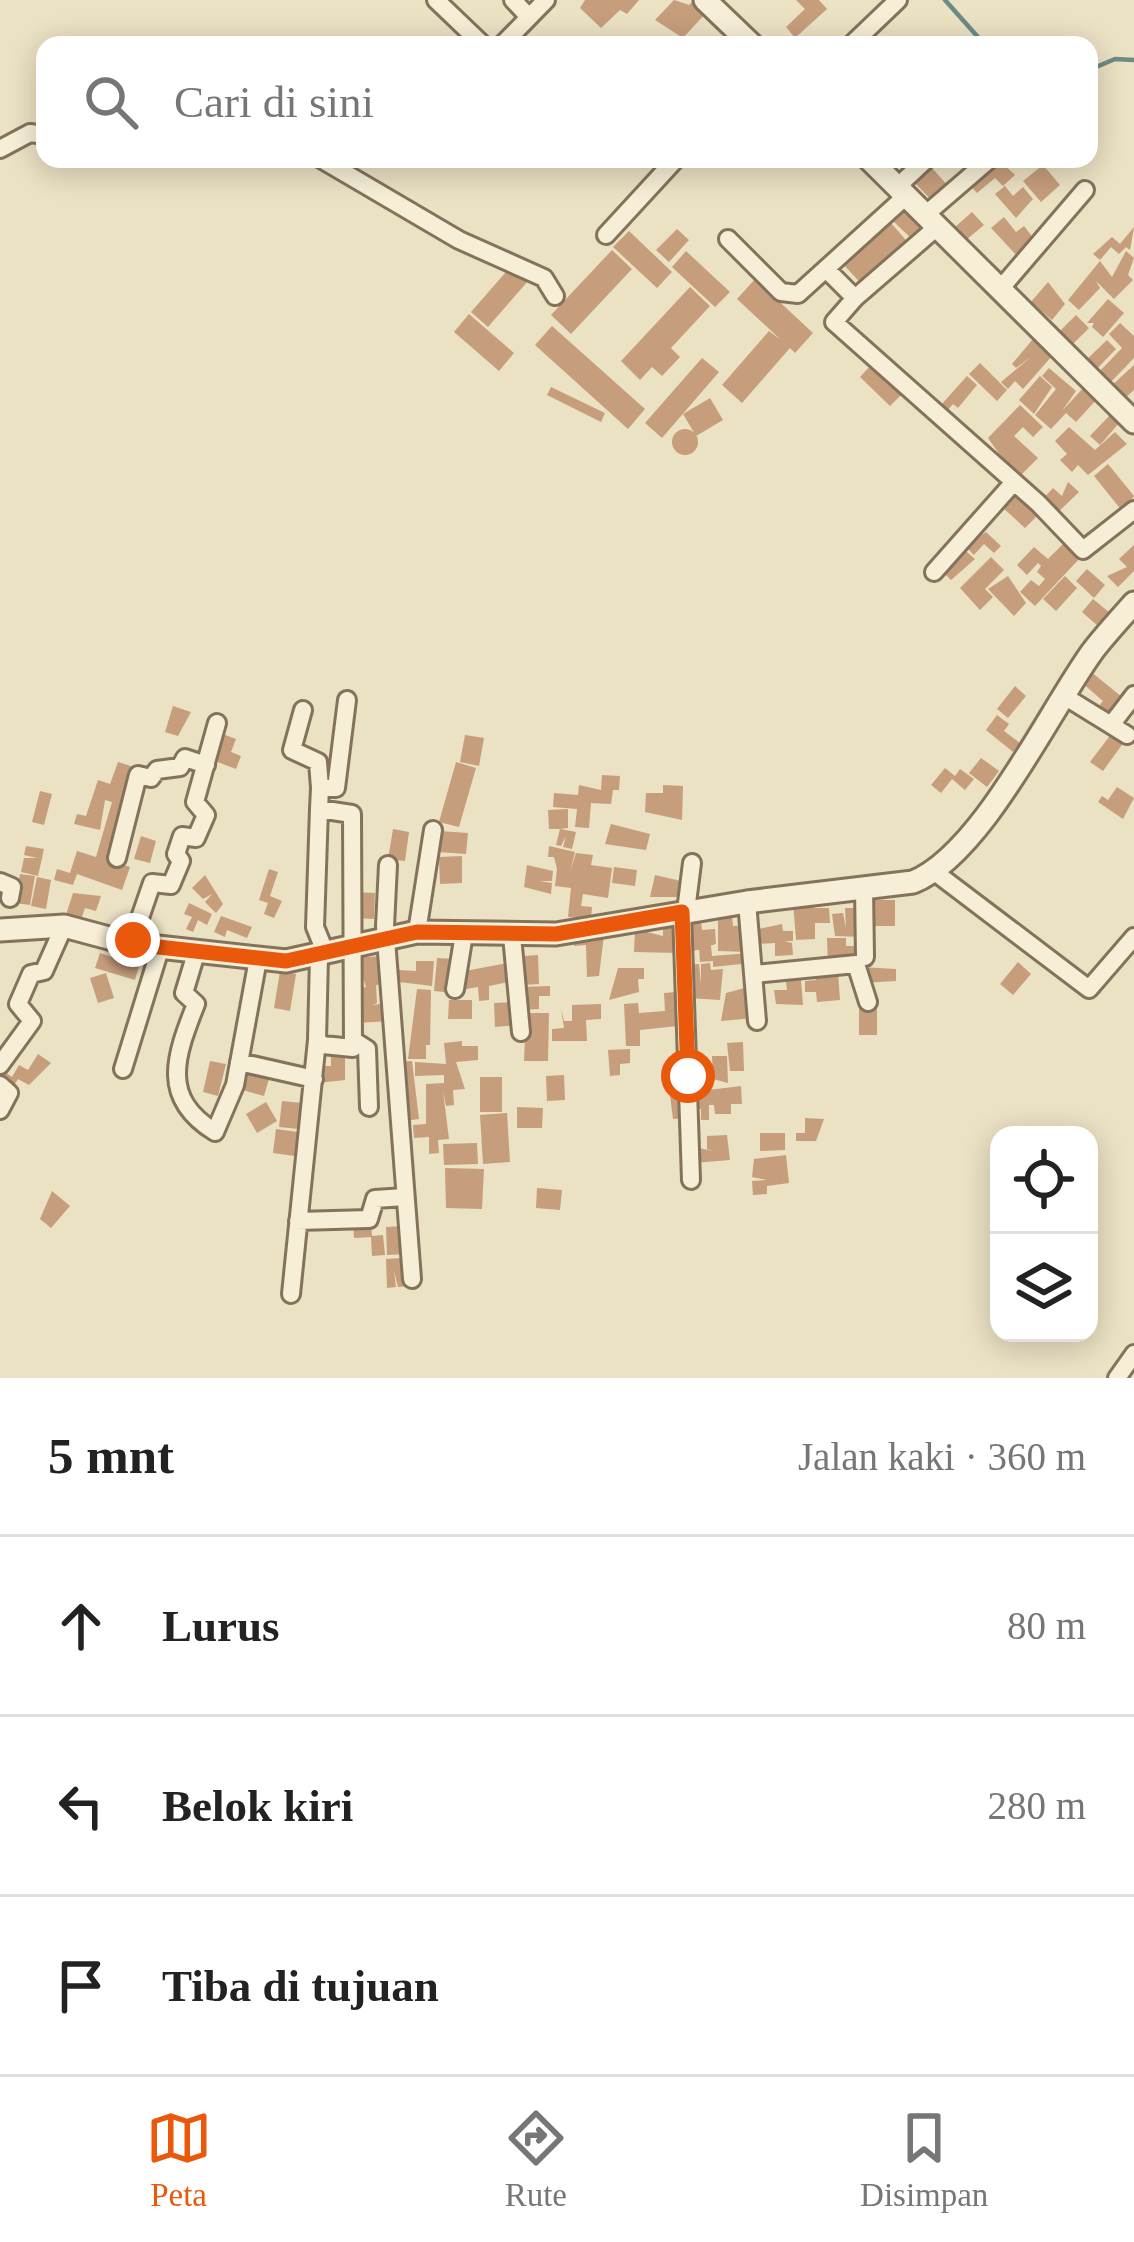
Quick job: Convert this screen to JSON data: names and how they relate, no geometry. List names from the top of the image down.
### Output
{
  "page": {
    "search": "Cari di sini",
    "heading": ["5 mnt", "Jalan kaki · 360 m"],
    "list": [
      ["Lurus", "80 m"],
      ["Belok kiri", "280 m"],
      "Tiba di tujuan"
    ],
    "nav": ["Peta", "Rute", "Disimpan"]
  }
}
